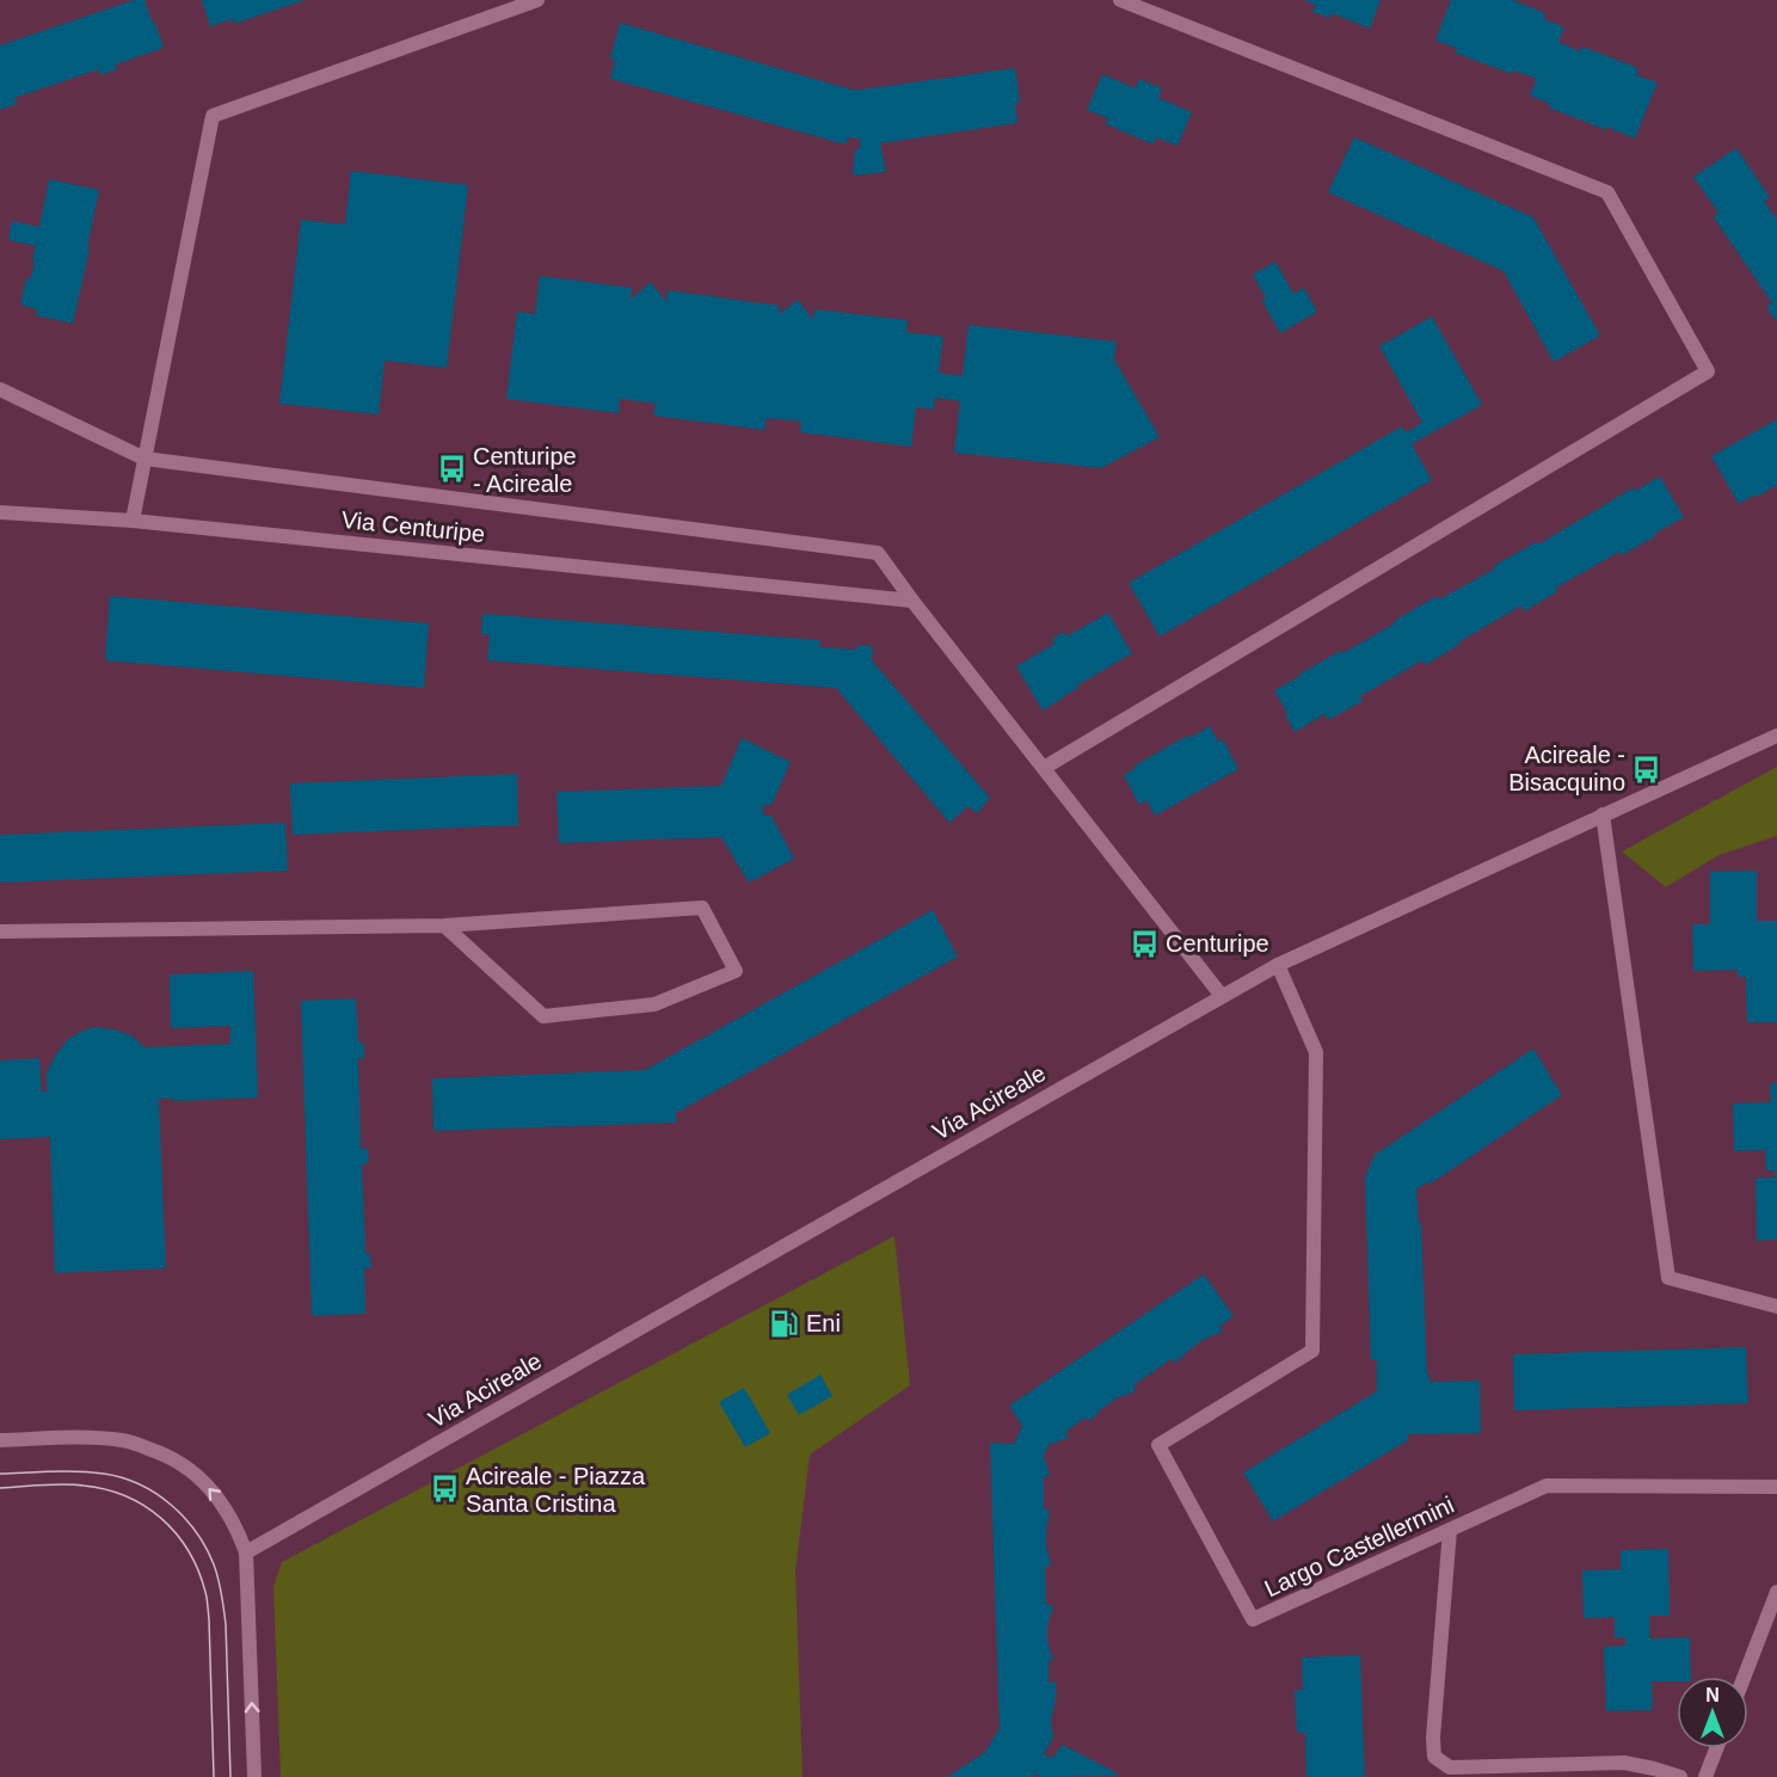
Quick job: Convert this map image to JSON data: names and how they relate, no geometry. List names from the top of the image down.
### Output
{
  "streets": {
    "street": ["Via Centuripe", "Via Acireale", "Largo Castellermini"]
  },
  "crossings": [
    ["Via Acireale", "Largo Castellermini"]
  ],
  "places": {
    "bus stop": [
      "Centuripe - Acireale",
      "Acireale - Bisacquino",
      "Centuripe",
      "Acireale - Piazza Santa Cristina"
    ],
    "fuel station": ["Eni"]
  },
  "north": "top"
}
